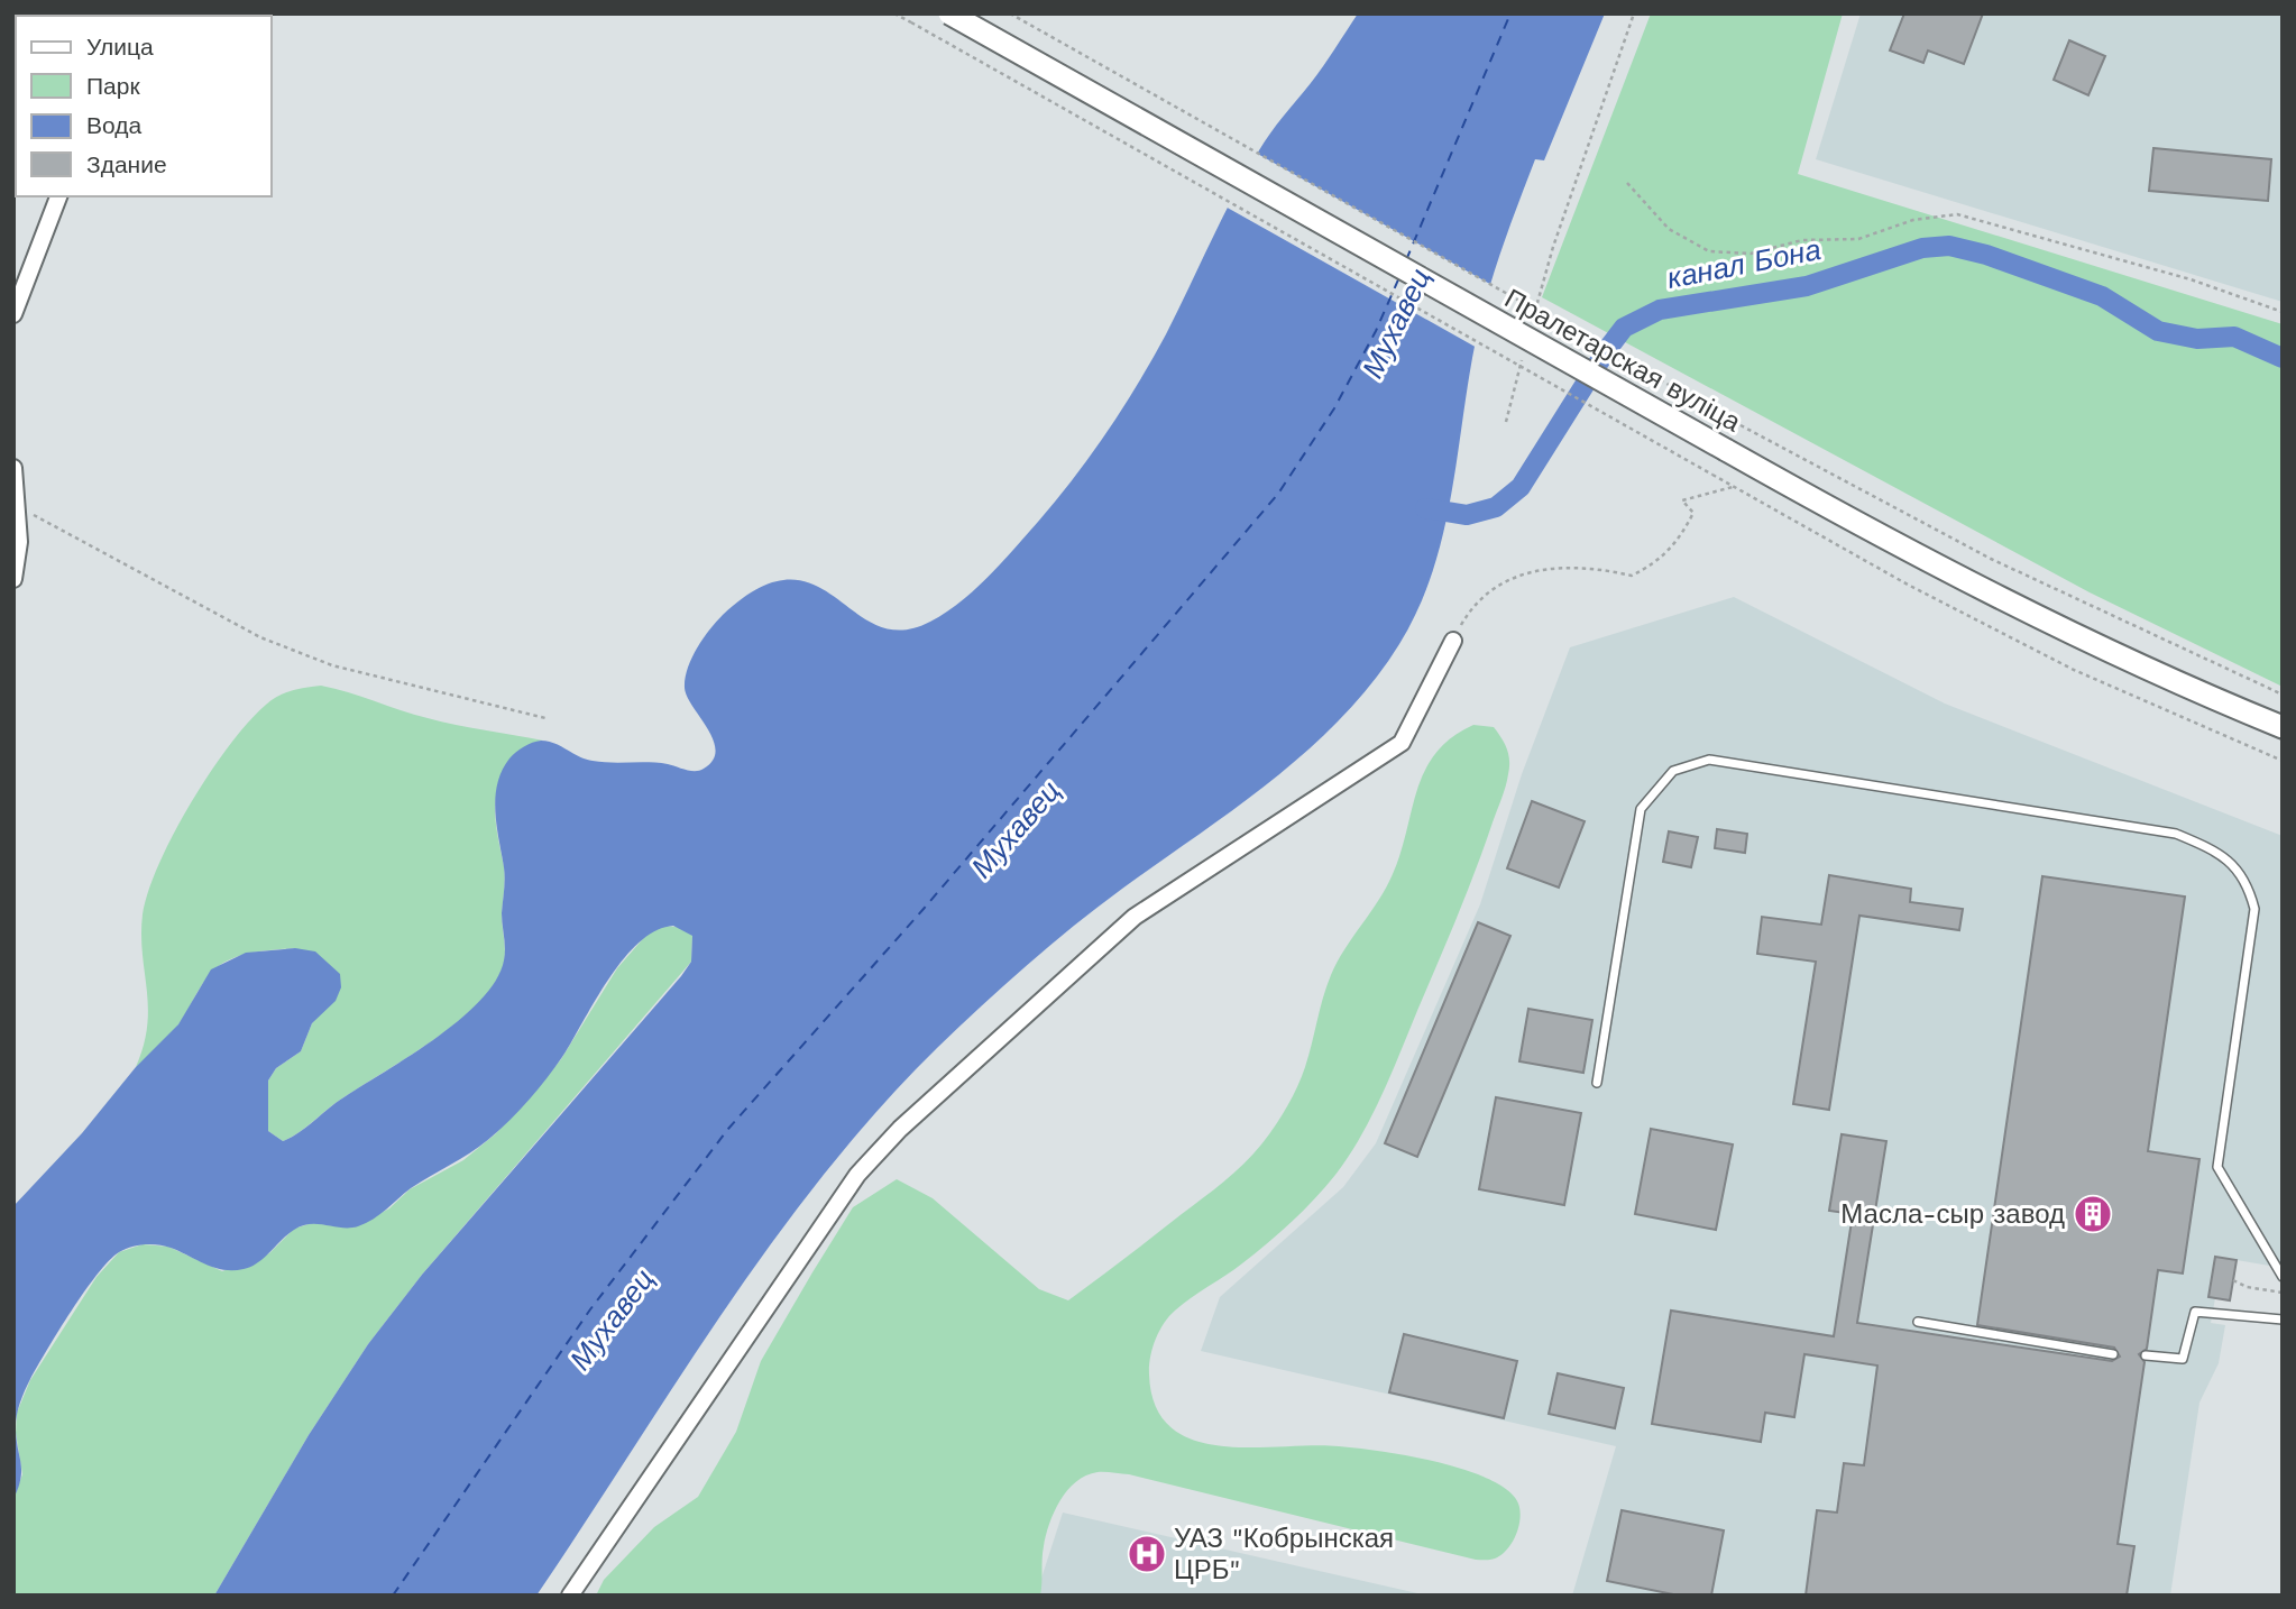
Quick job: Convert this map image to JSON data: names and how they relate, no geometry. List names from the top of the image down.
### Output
{
  "streets": {
    "main road": ["Пралетарская вуліца"]
  },
  "water": ["канал Бона", "Мухавец"],
  "places": {
    "building": ["Масла-сыр завод"],
    "hospital": ["УАЗ \"Кобрынская ЦРБ\""]
  },
  "legend": [
    "Улица",
    "Парк",
    "Вода",
    "Здание"
  ]
}
